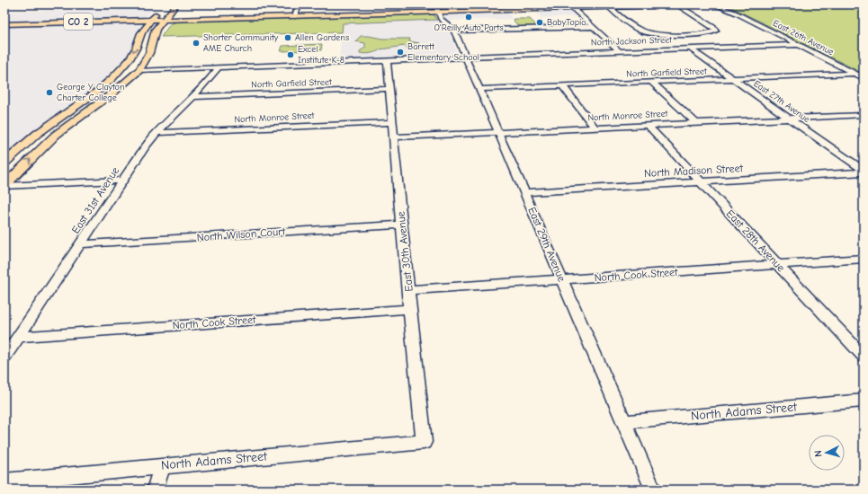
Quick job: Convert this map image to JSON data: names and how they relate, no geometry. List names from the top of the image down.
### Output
{
  "streets": {
    "main road": ["CO 2"],
    "street": [
      "East 26th Avenue",
      "North Jackson Street",
      "North Garfield Street",
      "East 27th Avenue",
      "North Monroe Street",
      "North Madison Street",
      "East 31st Avenue",
      "North Wilson Court",
      "East 28th Avenue",
      "East 29th Avenue",
      "East 30th Avenue",
      "North Cook Street",
      "North Adams Street"
    ]
  },
  "crossings": [
    ["CO 2", "East 29th Avenue"],
    ["East 26th Avenue", "North Jackson Street"],
    ["East 26th Avenue", "North Garfield Street"],
    ["North Jackson Street", "East 27th Avenue"],
    ["North Jackson Street", "East 31st Avenue"],
    ["North Jackson Street", "East 29th Avenue"],
    ["North Jackson Street", "East 30th Avenue"],
    ["North Garfield Street", "East 27th Avenue"],
    ["North Garfield Street", "East 31st Avenue"],
    ["North Garfield Street", "East 29th Avenue"],
    ["North Garfield Street", "East 30th Avenue"],
    ["East 27th Avenue", "North Monroe Street"],
    ["East 27th Avenue", "North Madison Street"],
    ["North Monroe Street", "East 31st Avenue"],
    ["North Monroe Street", "East 28th Avenue"],
    ["North Monroe Street", "East 29th Avenue"],
    ["North Monroe Street", "East 30th Avenue"],
    ["North Madison Street", "East 28th Avenue"],
    ["North Madison Street", "East 29th Avenue"],
    ["East 31st Avenue", "North Wilson Court"],
    ["East 31st Avenue", "North Cook Street"],
    ["North Wilson Court", "East 30th Avenue"],
    ["East 28th Avenue", "North Cook Street"],
    ["East 29th Avenue", "North Cook Street"],
    ["East 29th Avenue", "North Adams Street"],
    ["East 30th Avenue", "North Cook Street"],
    ["East 30th Avenue", "North Adams Street"]
  ],
  "places": [
    "O'Reilly Auto Parts",
    "BabyTopia",
    "Allen Gardens",
    "Shorter Community AME Church",
    "Barrett Elementary School",
    "Excel Institute K-8",
    "George Y Clayton Charter College"
  ],
  "north": "left"
}
